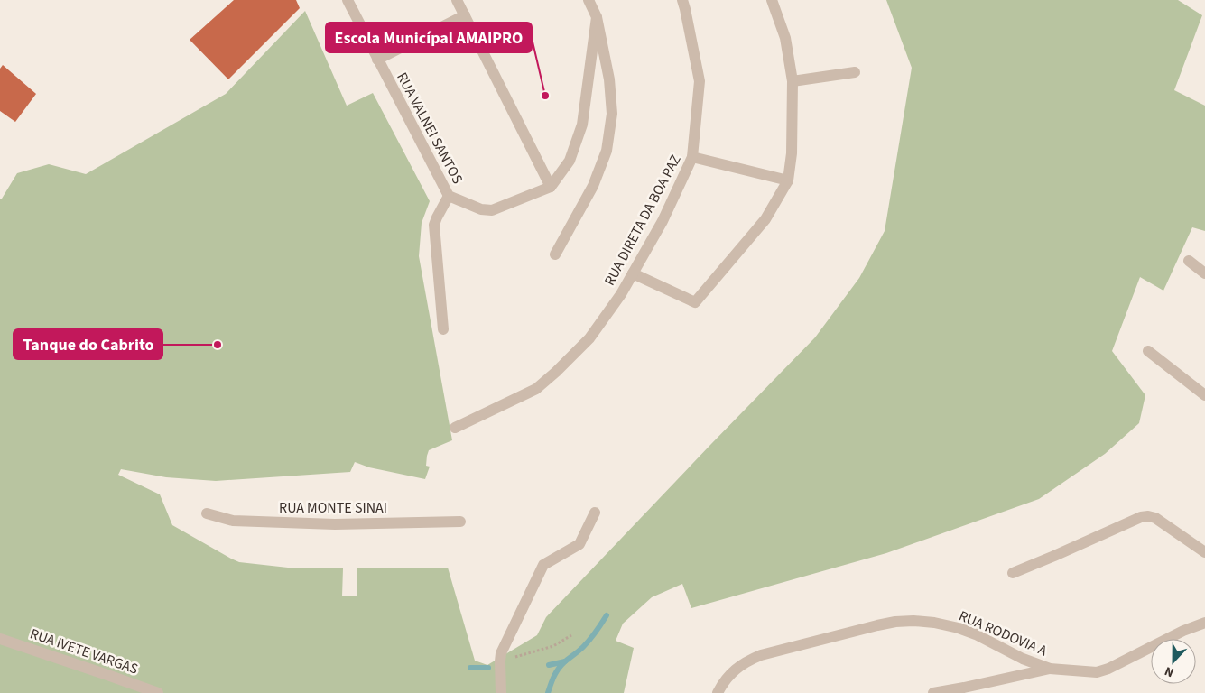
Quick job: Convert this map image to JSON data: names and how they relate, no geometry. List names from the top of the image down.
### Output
{
  "streets": {
    "street": [
      "RUA VALNEI SANTOS",
      "RUA DIRETA DA BOA PAZ",
      "RUA MONTE SINAI",
      "RUA RODOVIA A",
      "RUA IVETE VARGAS"
    ]
  },
  "places": ["Escola Municípal AMAIPRO", "Tanque do Cabrito"],
  "north": "bottom"
}
